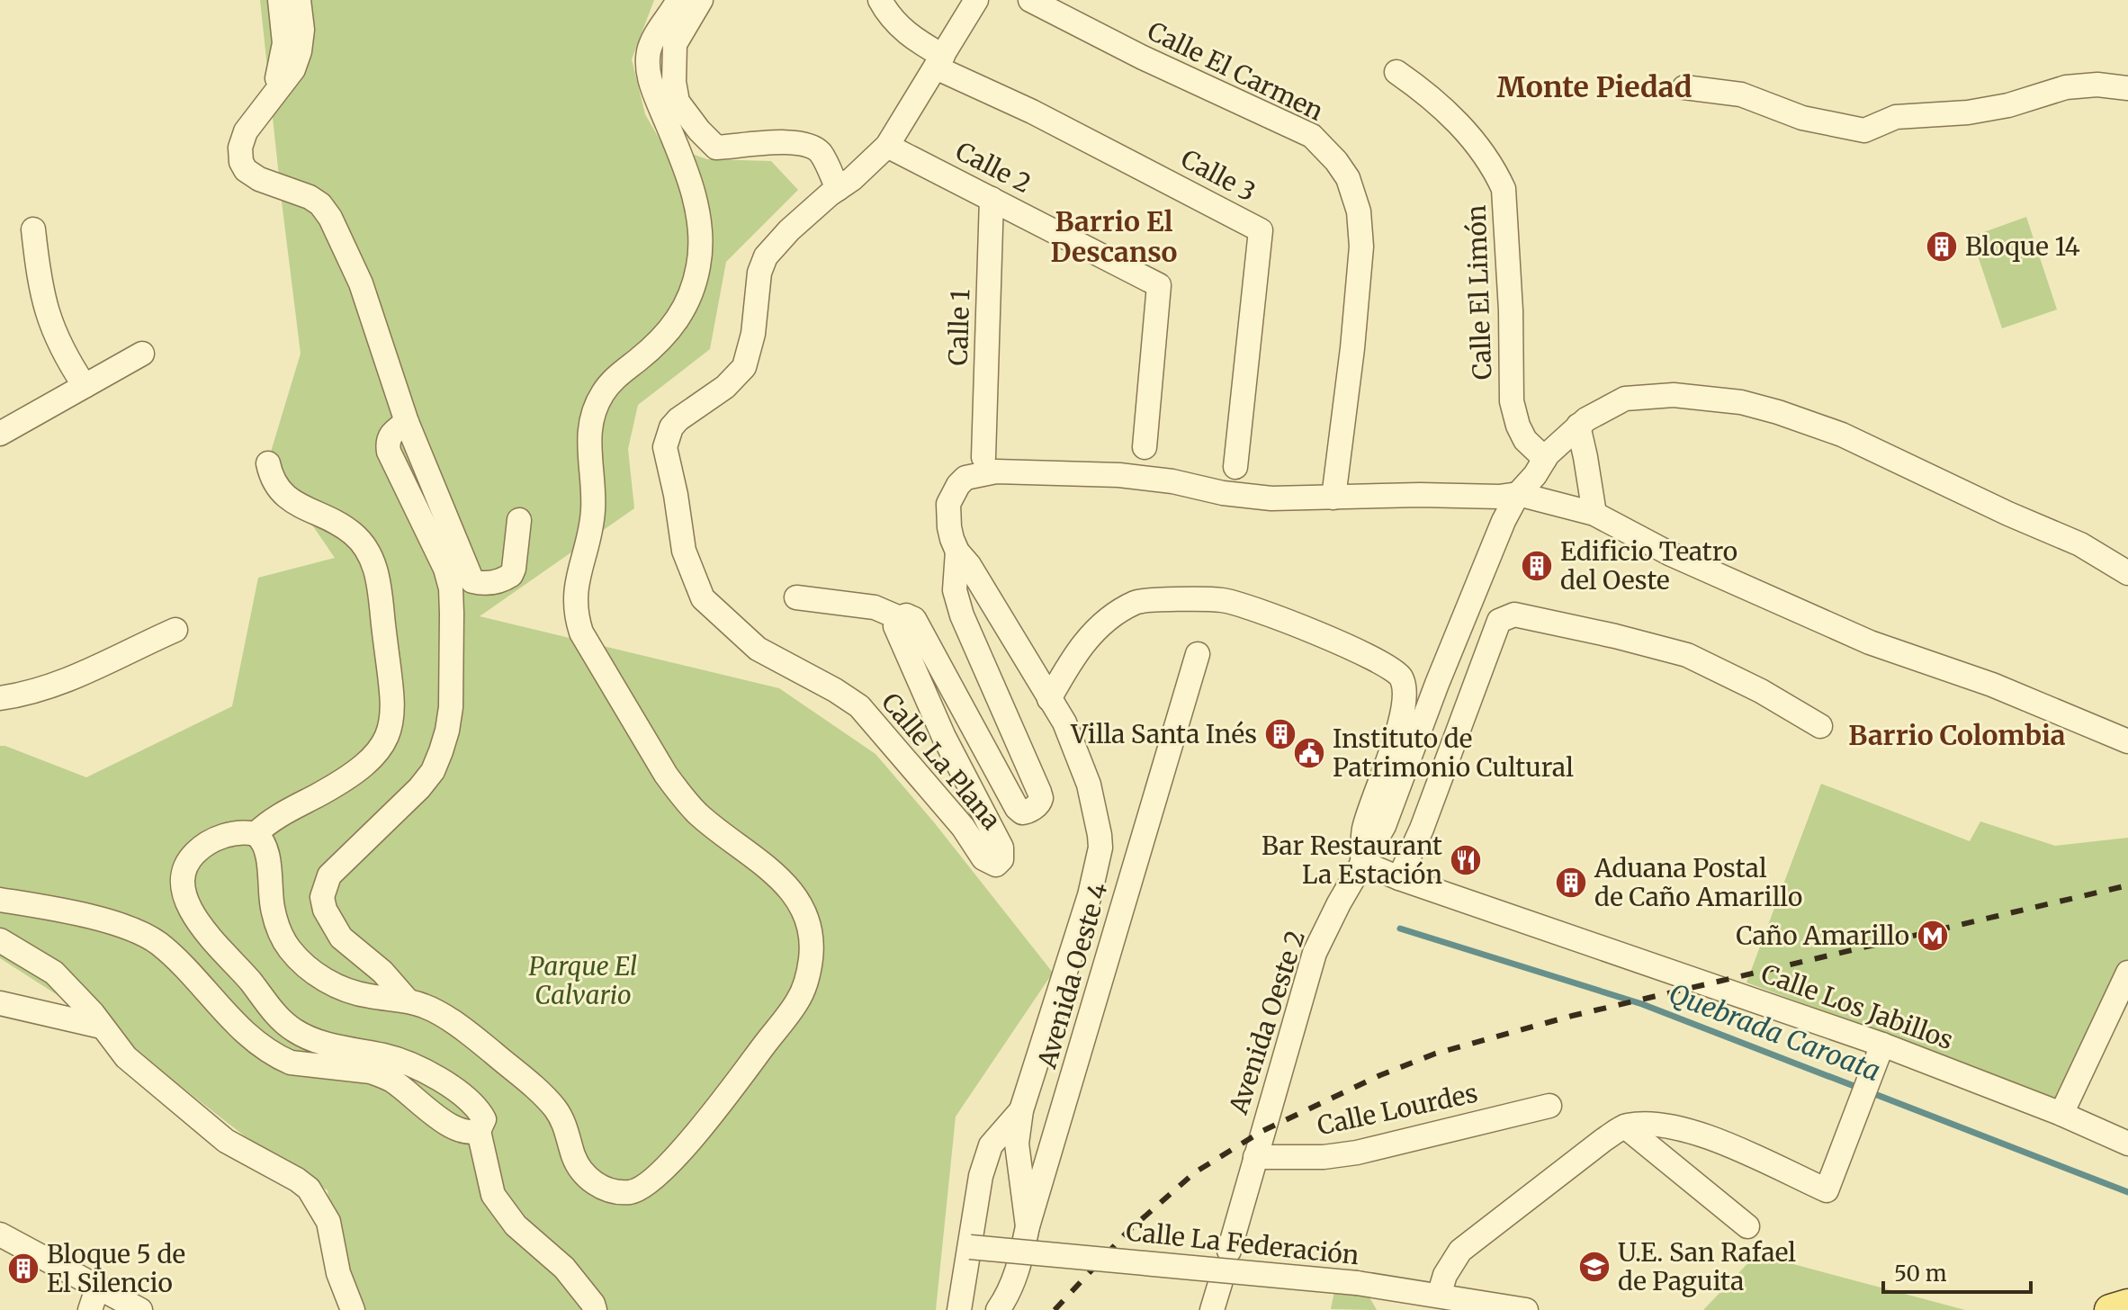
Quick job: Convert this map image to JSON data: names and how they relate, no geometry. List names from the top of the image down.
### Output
{
  "streets": {
    "street": [
      "Calle El Carmen",
      "Calle 2",
      "Calle 3",
      "Calle El Limón",
      "Calle 1",
      "Calle La Plana",
      "Avenida Oeste 4",
      "Calle Los Jabillos",
      "Avenida Oeste 2",
      "Calle Lourdes",
      "Calle La Federación"
    ]
  },
  "crossings": [
    ["Calle 2", "Calle 1"],
    ["Calle 2", "Calle La Plana"],
    ["Calle 3", "Calle La Plana"],
    ["Calle Los Jabillos", "Avenida Oeste 2"],
    ["Avenida Oeste 2", "Calle Lourdes"]
  ],
  "districts": ["Monte Piedad", "Barrio El Descanso", "Barrio Colombia"],
  "water": ["Quebrada Caroata"],
  "parks": ["Parque El Calvario"],
  "places": {
    "building": [
      "Bloque 14",
      "Edificio Teatro del Oeste",
      "Villa Santa Inés",
      "Aduana Postal de Caño Amarillo",
      "Bloque 5 de El Silencio"
    ],
    "public building": ["Instituto de Patrimonio Cultural"],
    "restaurant": ["Bar Restaurant La Estación"],
    "metro station": ["Caño Amarillo"],
    "school or university": ["U.E. San Rafael de Paguita"]
  },
  "scale_bar": "50 m"
}
